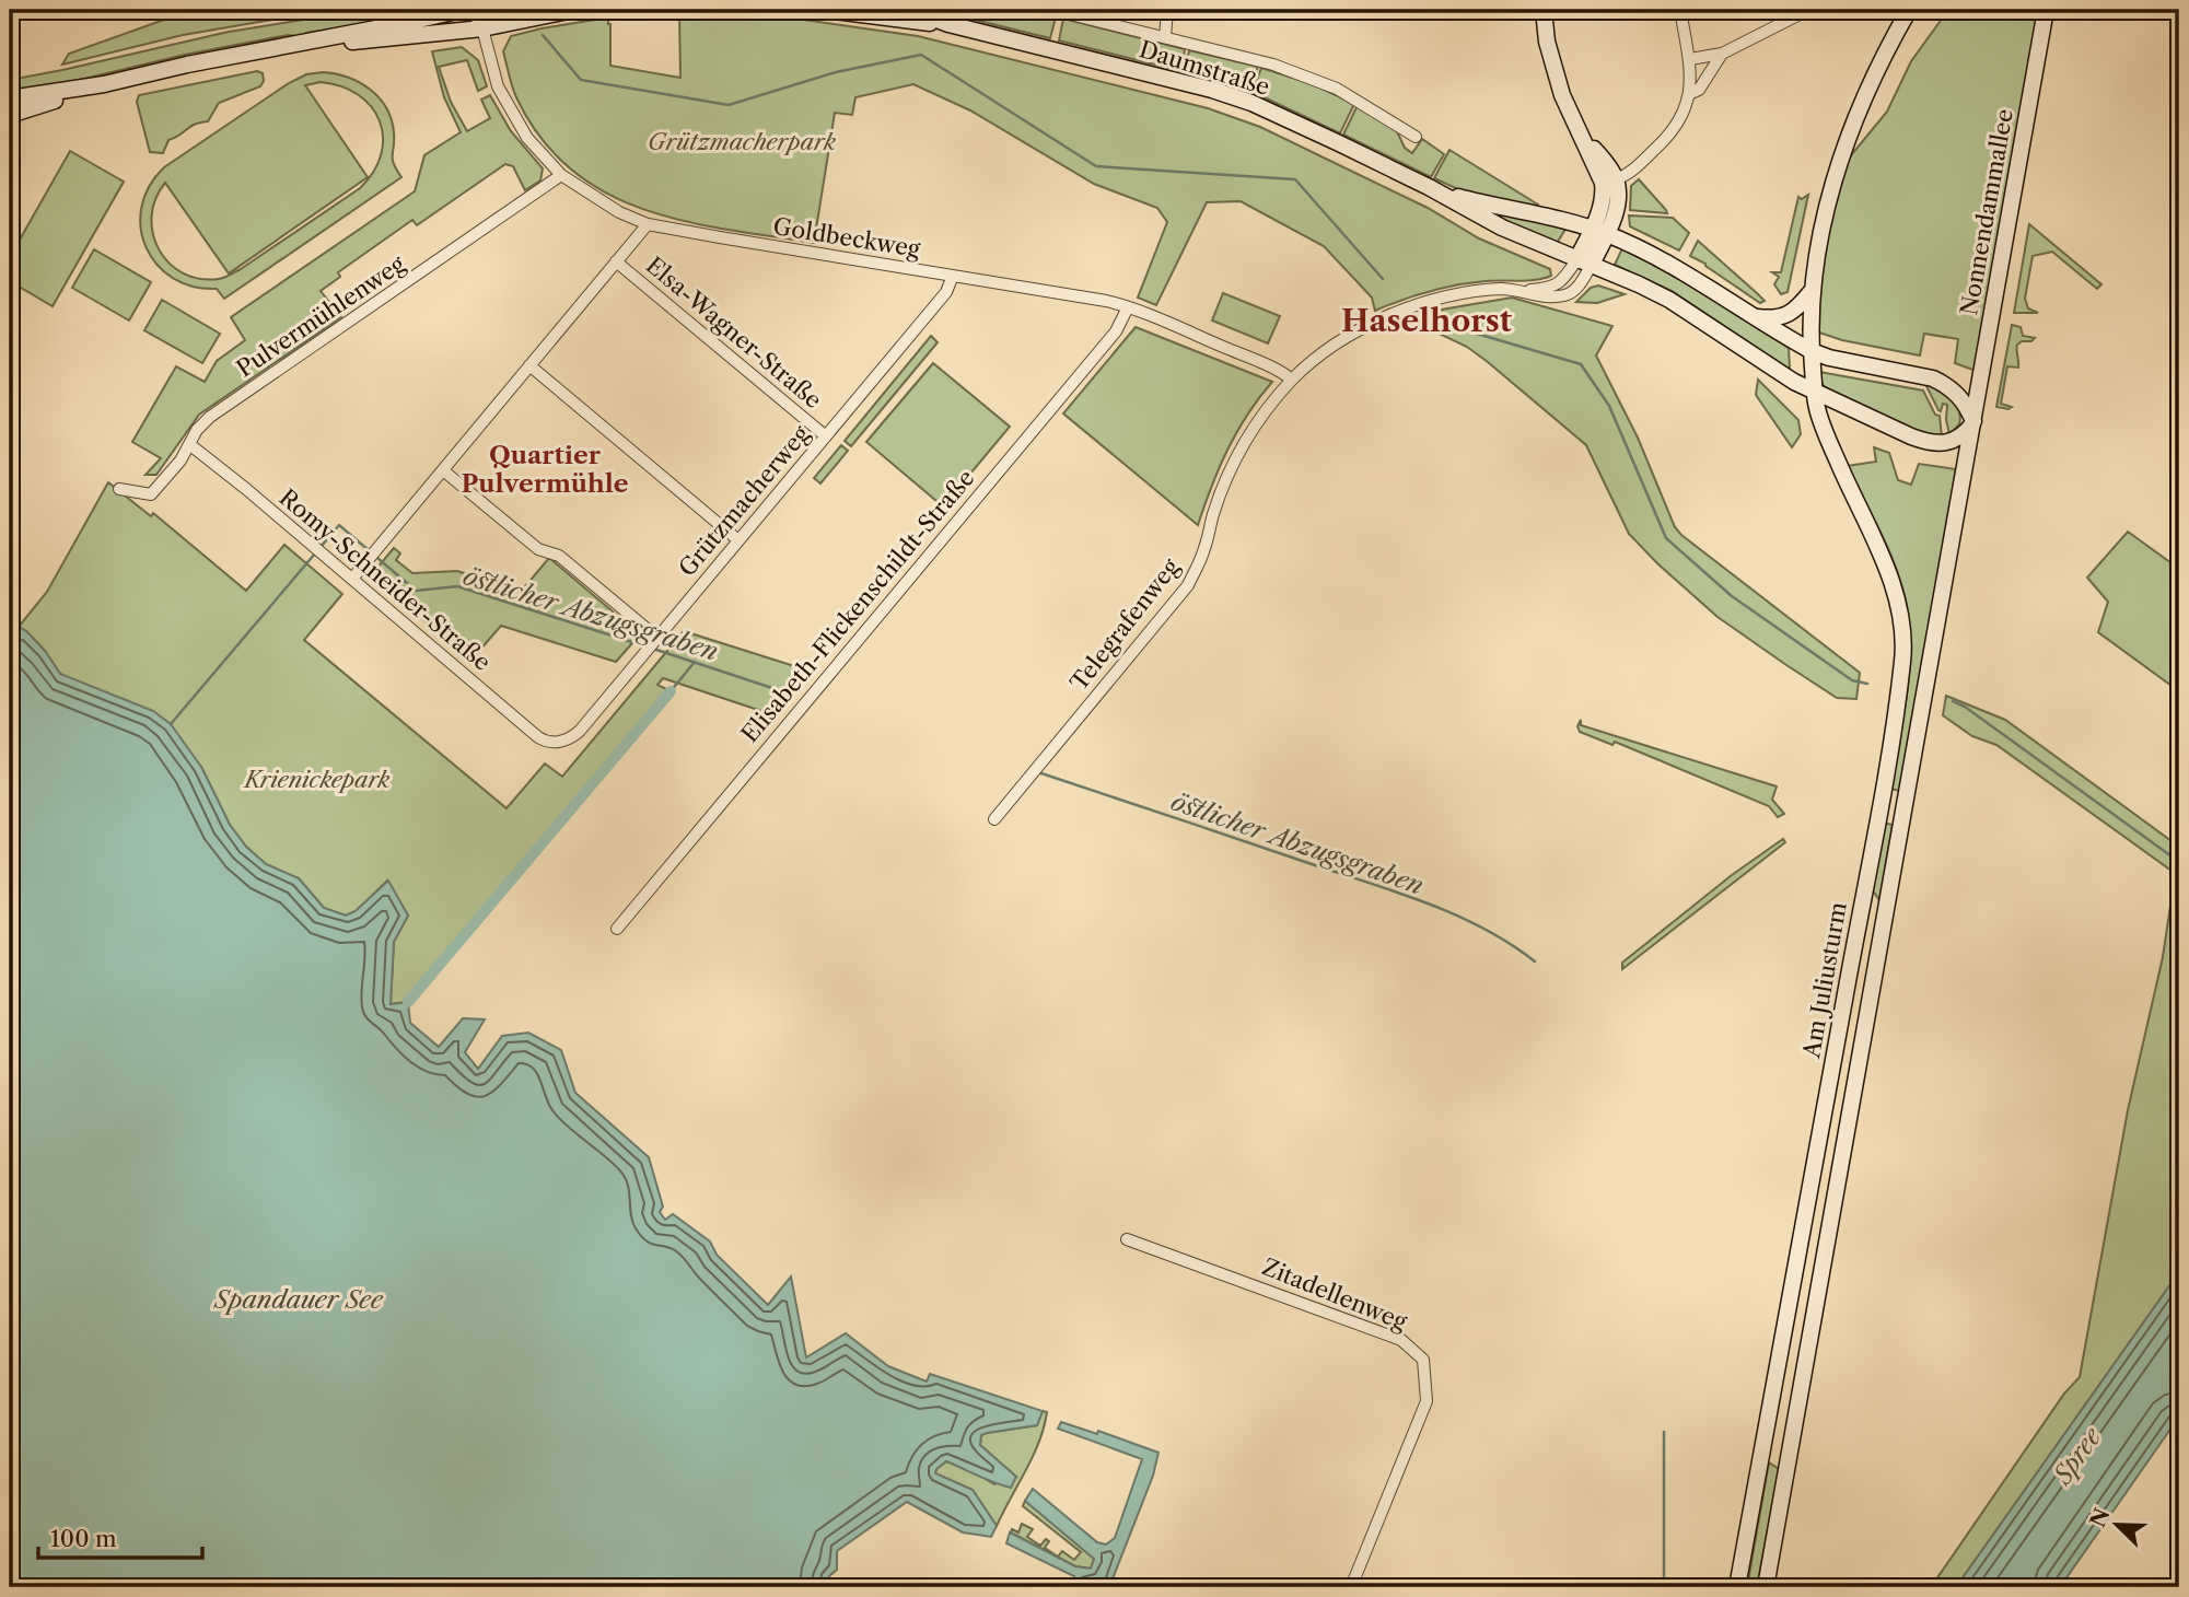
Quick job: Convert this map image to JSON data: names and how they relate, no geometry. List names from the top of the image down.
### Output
{
  "streets": {
    "main road": ["Daumstraße", "Nonnendammallee", "Am Juliusturm"],
    "street": [
      "Goldbeckweg",
      "Pulvermühlenweg",
      "Elsa-Wagner-Straße",
      "Grützmacherweg",
      "Romy-Schneider-Straße",
      "Elisabeth-Flickenschildt-Straße",
      "Telegrafenweg",
      "Zitadellenweg"
    ]
  },
  "crossings": [
    ["Daumstraße", "Nonnendammallee"],
    ["Daumstraße", "Telegrafenweg"],
    ["Daumstraße", "Am Juliusturm"],
    ["Goldbeckweg", "Pulvermühlenweg"],
    ["Goldbeckweg", "Grützmacherweg"],
    ["Goldbeckweg", "Elisabeth-Flickenschildt-Straße"],
    ["Goldbeckweg", "Telegrafenweg"],
    ["Pulvermühlenweg", "Romy-Schneider-Straße"],
    ["Elsa-Wagner-Straße", "Grützmacherweg"],
    ["Grützmacherweg", "Romy-Schneider-Straße"]
  ],
  "districts": ["Haselhorst", "Quartier Pulvermühle"],
  "water": ["östlicher Abzugsgraben", "Spandauer See", "Spree"],
  "parks": ["Grützmacherpark", "Krienickepark"],
  "scale_bar": "100 m",
  "north": "top left"
}
